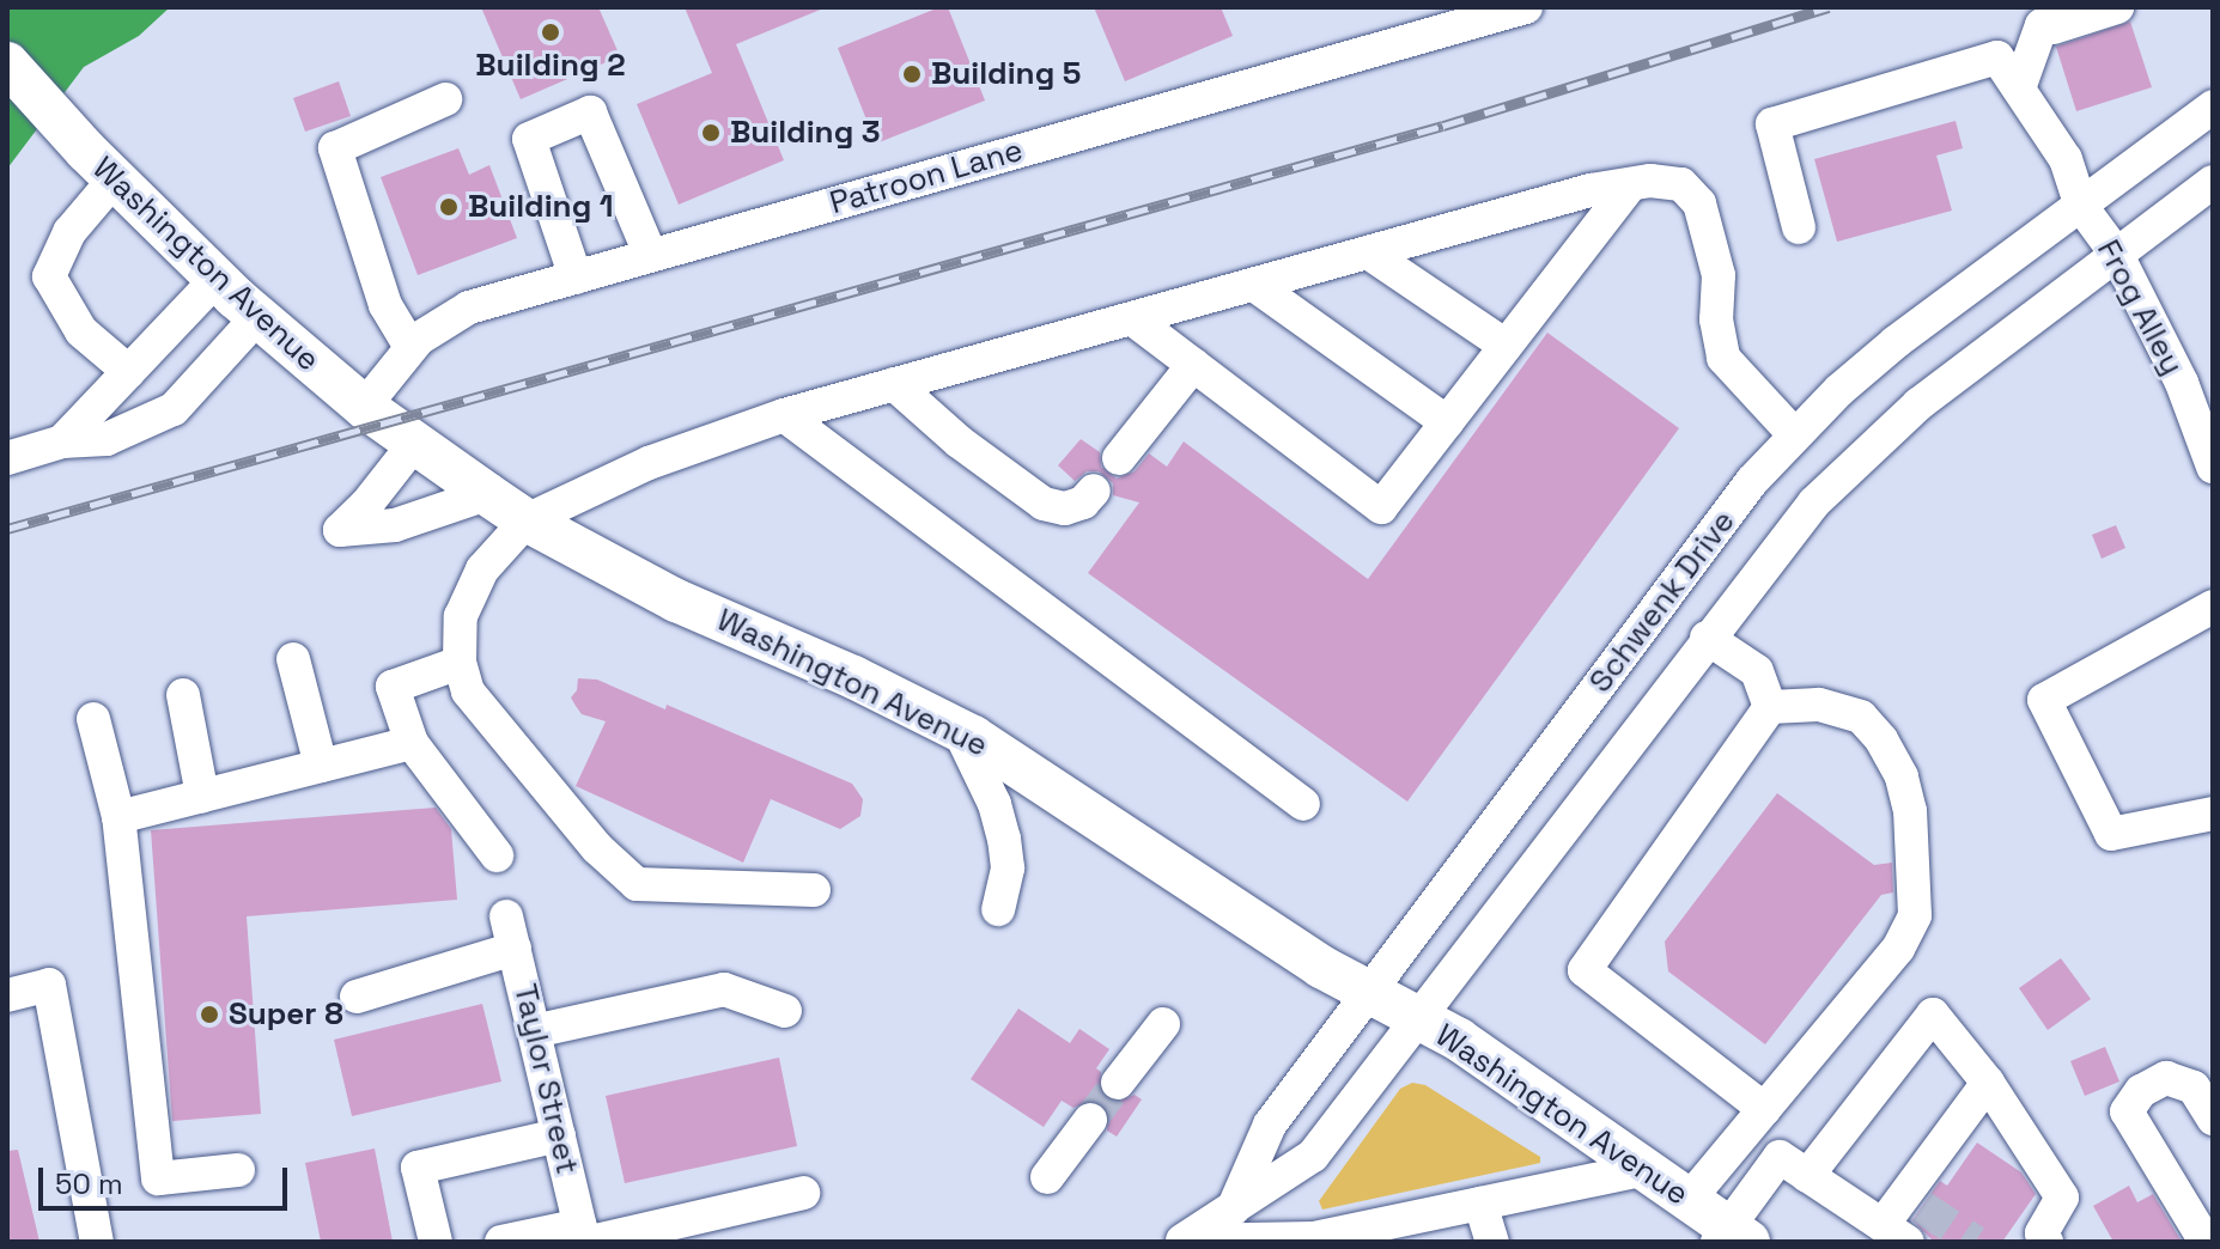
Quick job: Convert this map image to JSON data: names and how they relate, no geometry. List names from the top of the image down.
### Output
{
  "streets": {
    "main road": ["Washington Avenue"],
    "street": [
      "Patroon Lane",
      "Frog Alley",
      "Schwenk Drive",
      "Taylor Street"
    ]
  },
  "crossings": [
    ["Patroon Lane", "Washington Avenue"],
    ["Washington Avenue", "Schwenk Drive"],
    ["Frog Alley", "Schwenk Drive"]
  ],
  "places": [
    "Building 2",
    "Building 5",
    "Building 3",
    "Building 1",
    "Super 8"
  ],
  "scale_bar": "50 m"
}
